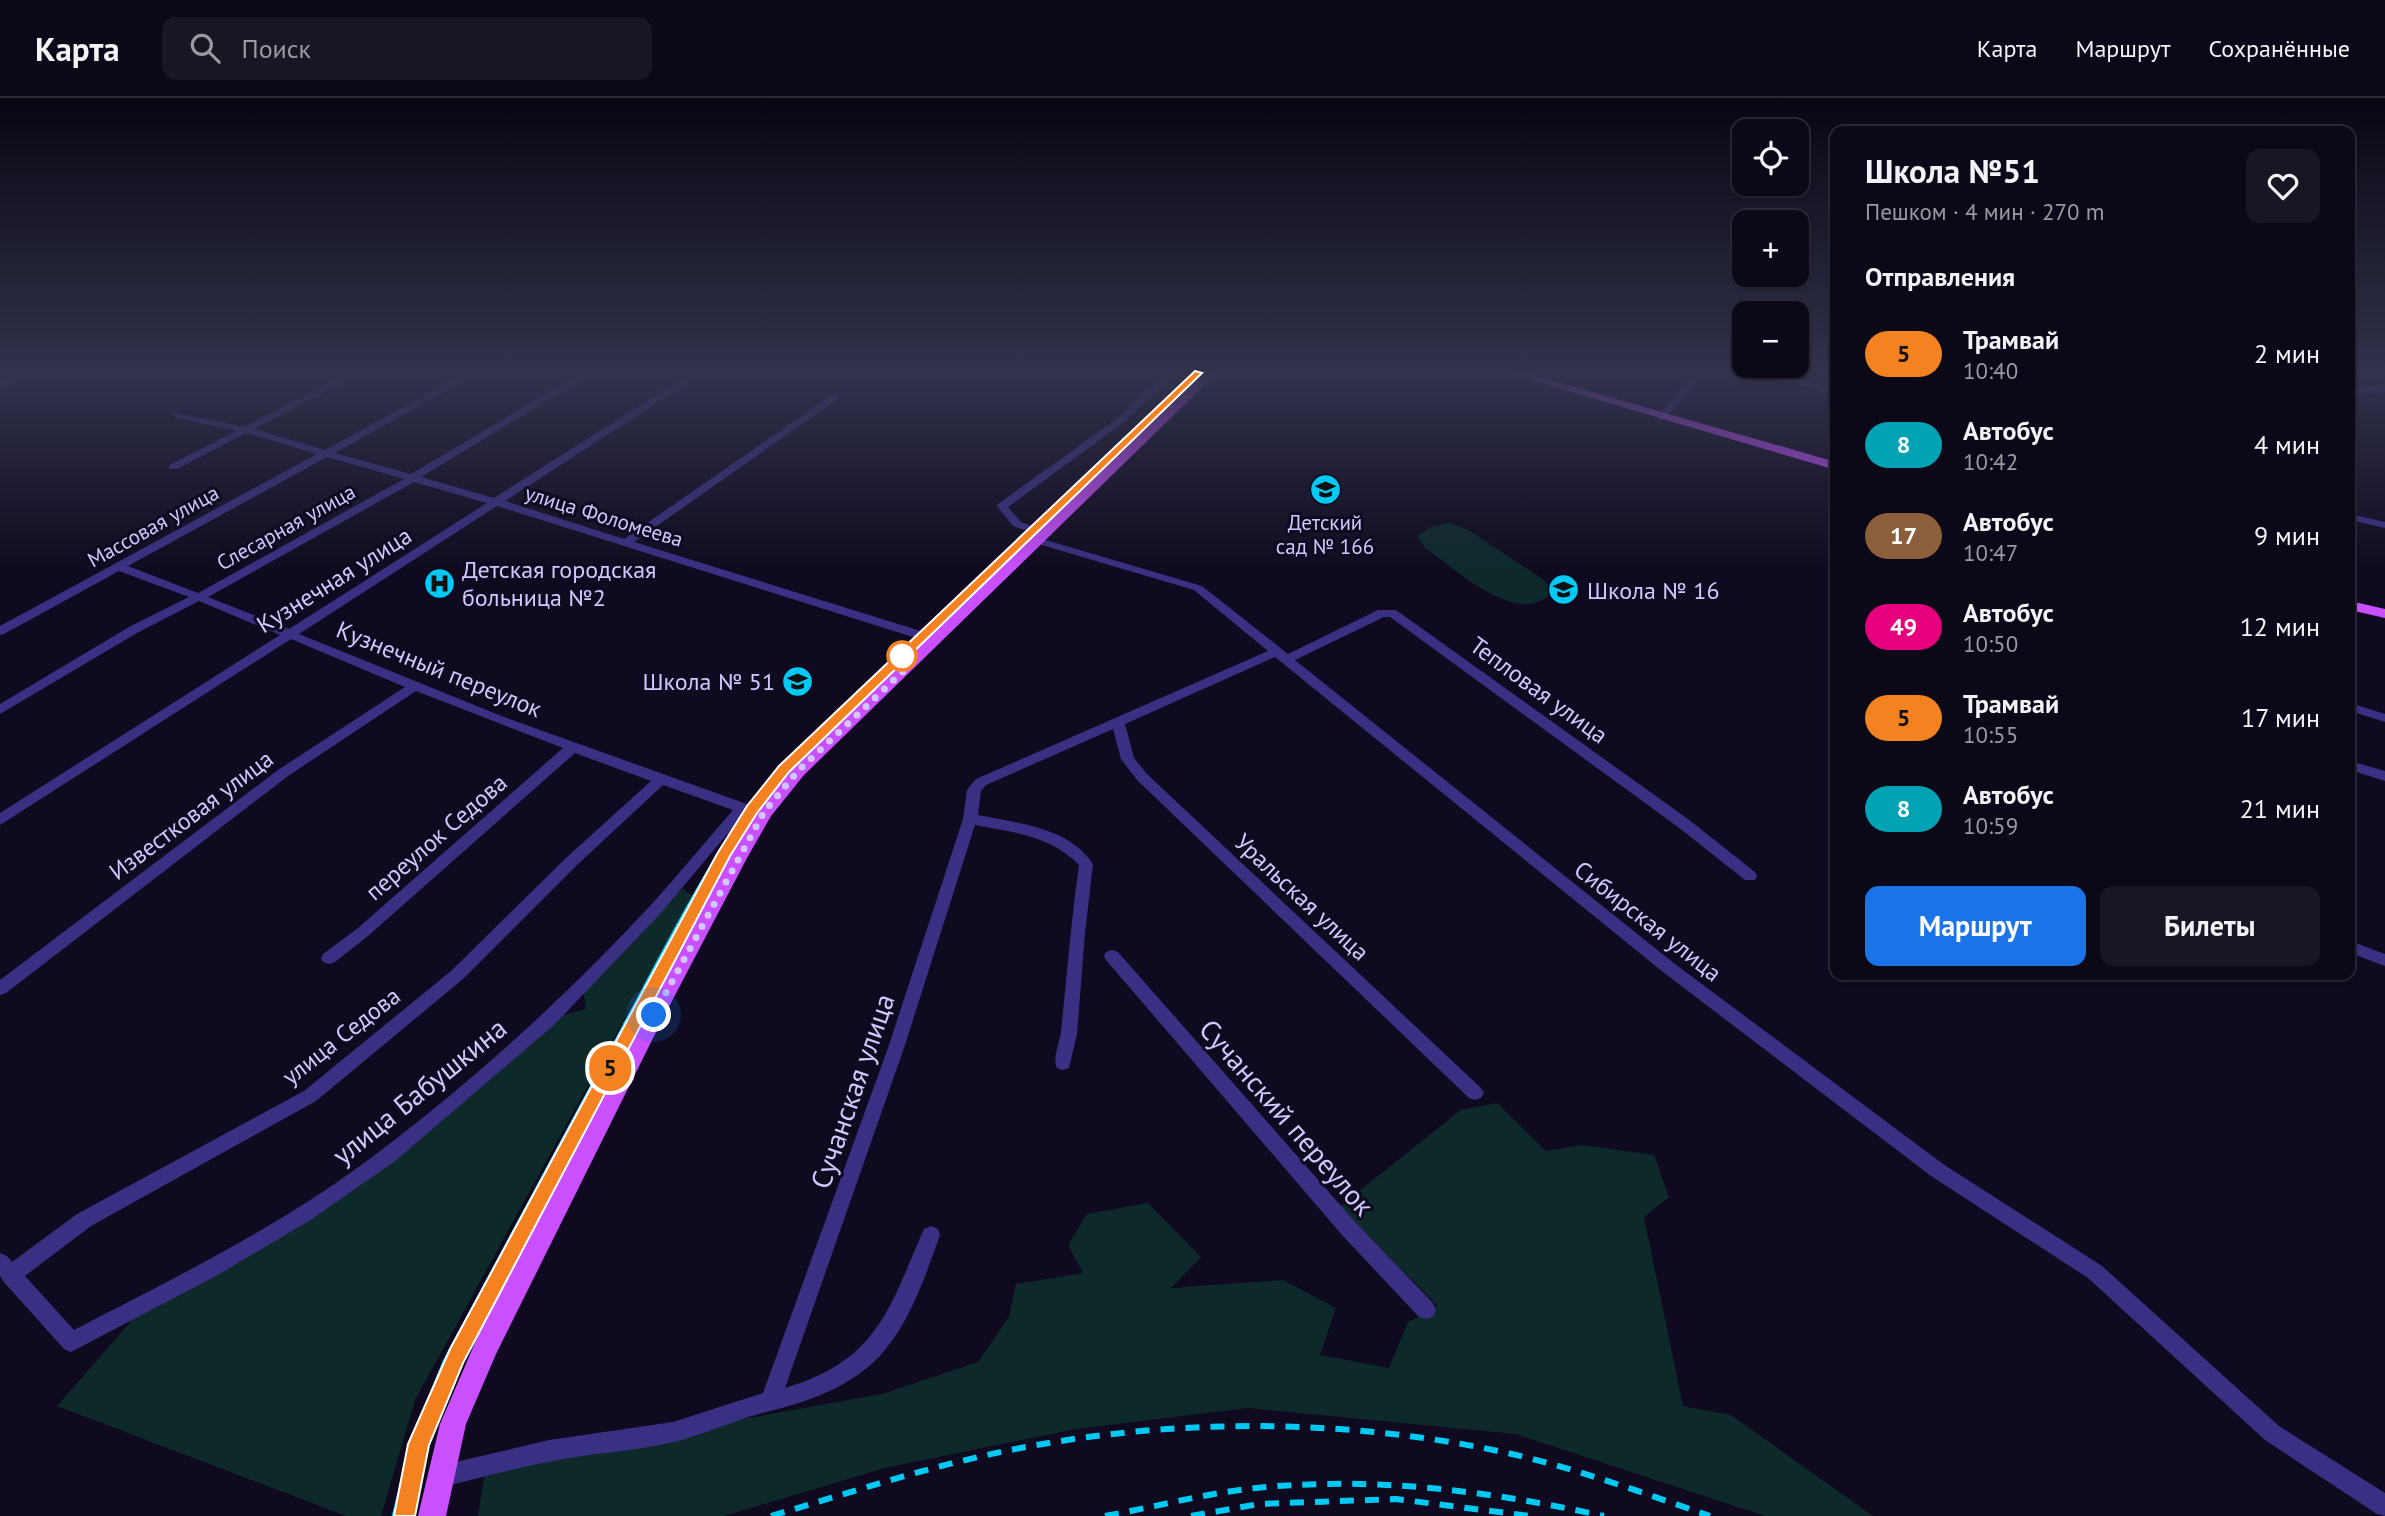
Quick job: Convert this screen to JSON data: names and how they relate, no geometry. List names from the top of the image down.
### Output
{
  "streets": {
    "street": [
      "улица Фоломеева",
      "Массовая улица",
      "Слесарная улица",
      "Кузнечная улица",
      "Кузнечный переулок",
      "Тепловая улица",
      "Известковая улица",
      "переулок Седова",
      "Уральская улица",
      "Сибирская улица",
      "улица Седова",
      "улица Бабушкина",
      "Сучанская улица",
      "Сучанский переулок"
    ]
  },
  "crossings": [
    ["улица Фоломеева", "Массовая улица"],
    ["улица Фоломеева", "Слесарная улица"],
    ["улица Фоломеева", "Кузнечная улица"],
    ["Массовая улица", "Кузнечный переулок"],
    ["Слесарная улица", "Кузнечный переулок"],
    ["Кузнечная улица", "Кузнечный переулок"],
    ["Кузнечный переулок", "Известковая улица"],
    ["Кузнечный переулок", "переулок Седова"],
    ["Кузнечный переулок", "улица Седова"],
    ["Кузнечный переулок", "улица Бабушкина"],
    ["Тепловая улица", "Сибирская улица"],
    ["Тепловая улица", "Сучанская улица"],
    ["Уральская улица", "Сучанская улица"],
    ["Сибирская улица", "Сучанская улица"],
    ["улица Седова", "улица Бабушкина"]
  ],
  "places": {
    "school or university": ["Детский сад № 166", "Школа № 16", "Школа № 51"],
    "hospital": ["Детская городская больница №2"]
  },
  "lines": ["tram line 5"],
  "page": {
    "header": "Карта",
    "search": "Поиск",
    "nav": ["Карта", "Маршрут", "Сохранённые"],
    "on_map": "5",
    "map_buttons": ["+", "−"],
    "heading": [
      ["Школа №51", "Пешком · 4 мин · 270 m"],
      "Отправления"
    ],
    "list": [
      {
        "mark": "5",
        "name": "Трамвай",
        "note": "10:40",
        "value": "2 мин"
      },
      {
        "mark": "8",
        "name": "Автобус",
        "note": "10:42",
        "value": "4 мин"
      },
      {
        "mark": "17",
        "name": "Автобус",
        "note": "10:47",
        "value": "9 мин"
      },
      {
        "mark": "49",
        "name": "Автобус",
        "note": "10:50",
        "value": "12 мин"
      },
      {
        "mark": "5",
        "name": "Трамвай",
        "note": "10:55",
        "value": "17 мин"
      },
      {
        "mark": "8",
        "name": "Автобус",
        "note": "10:59",
        "value": "21 мин"
      }
    ],
    "buttons": ["Маршрут", "Билеты"]
  }
}
